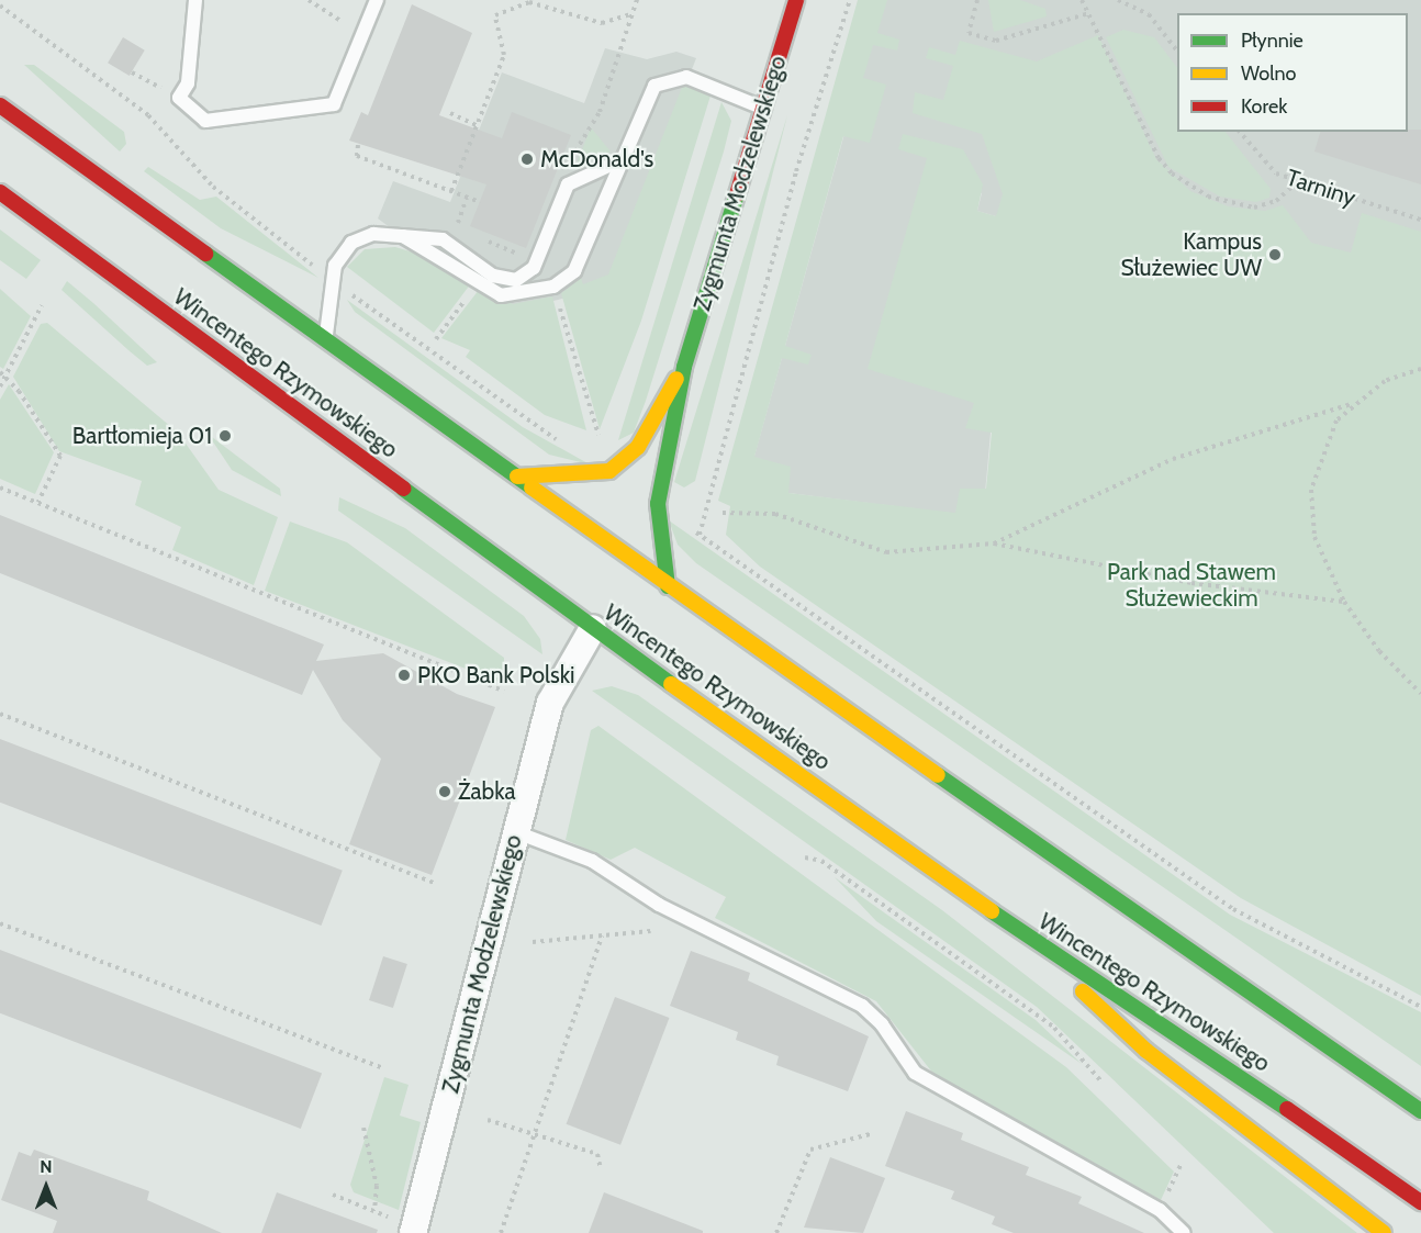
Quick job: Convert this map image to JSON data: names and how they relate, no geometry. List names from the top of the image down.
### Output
{
  "streets": {
    "main road": ["Zygmunta Modzelewskiego", "Wincentego Rzymowskiego"],
    "path": ["Tarniny"]
  },
  "crossings": [
    ["Zygmunta Modzelewskiego", "Wincentego Rzymowskiego"]
  ],
  "parks": ["Park nad Stawem Służewieckim"],
  "places": [
    "McDonald's",
    "Kampus Służewiec UW",
    "Bartłomieja 01",
    "PKO Bank Polski",
    "Żabka"
  ],
  "legend": ["Płynnie", "Wolno", "Korek"],
  "north": "top"
}
